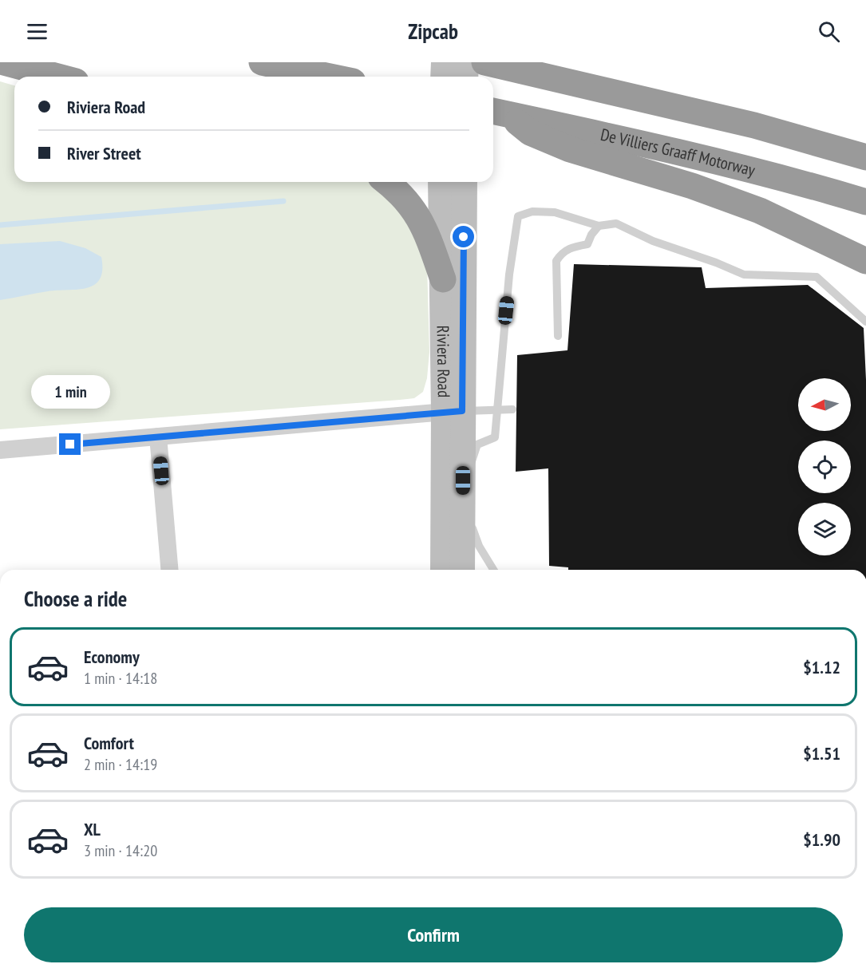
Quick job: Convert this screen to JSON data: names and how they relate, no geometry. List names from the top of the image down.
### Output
{
  "streets": {
    "highway": ["De Villiers Graaff Motorway"],
    "main road": ["Riviera Road"]
  },
  "north": "left",
  "page": {
    "header": "Zipcab",
    "banner": ["Riviera Road", "River Street"],
    "bubble": "1 min",
    "heading": "Choose a ride",
    "list": [
      {
        "name": "Economy",
        "note": "1 min · 14:18",
        "value": "$1.12"
      },
      {
        "name": "Comfort",
        "note": "2 min · 14:19",
        "value": "$1.51"
      },
      {
        "name": "XL",
        "note": "3 min · 14:20",
        "value": "$1.90"
      }
    ],
    "buttons": "Confirm"
  }
}
